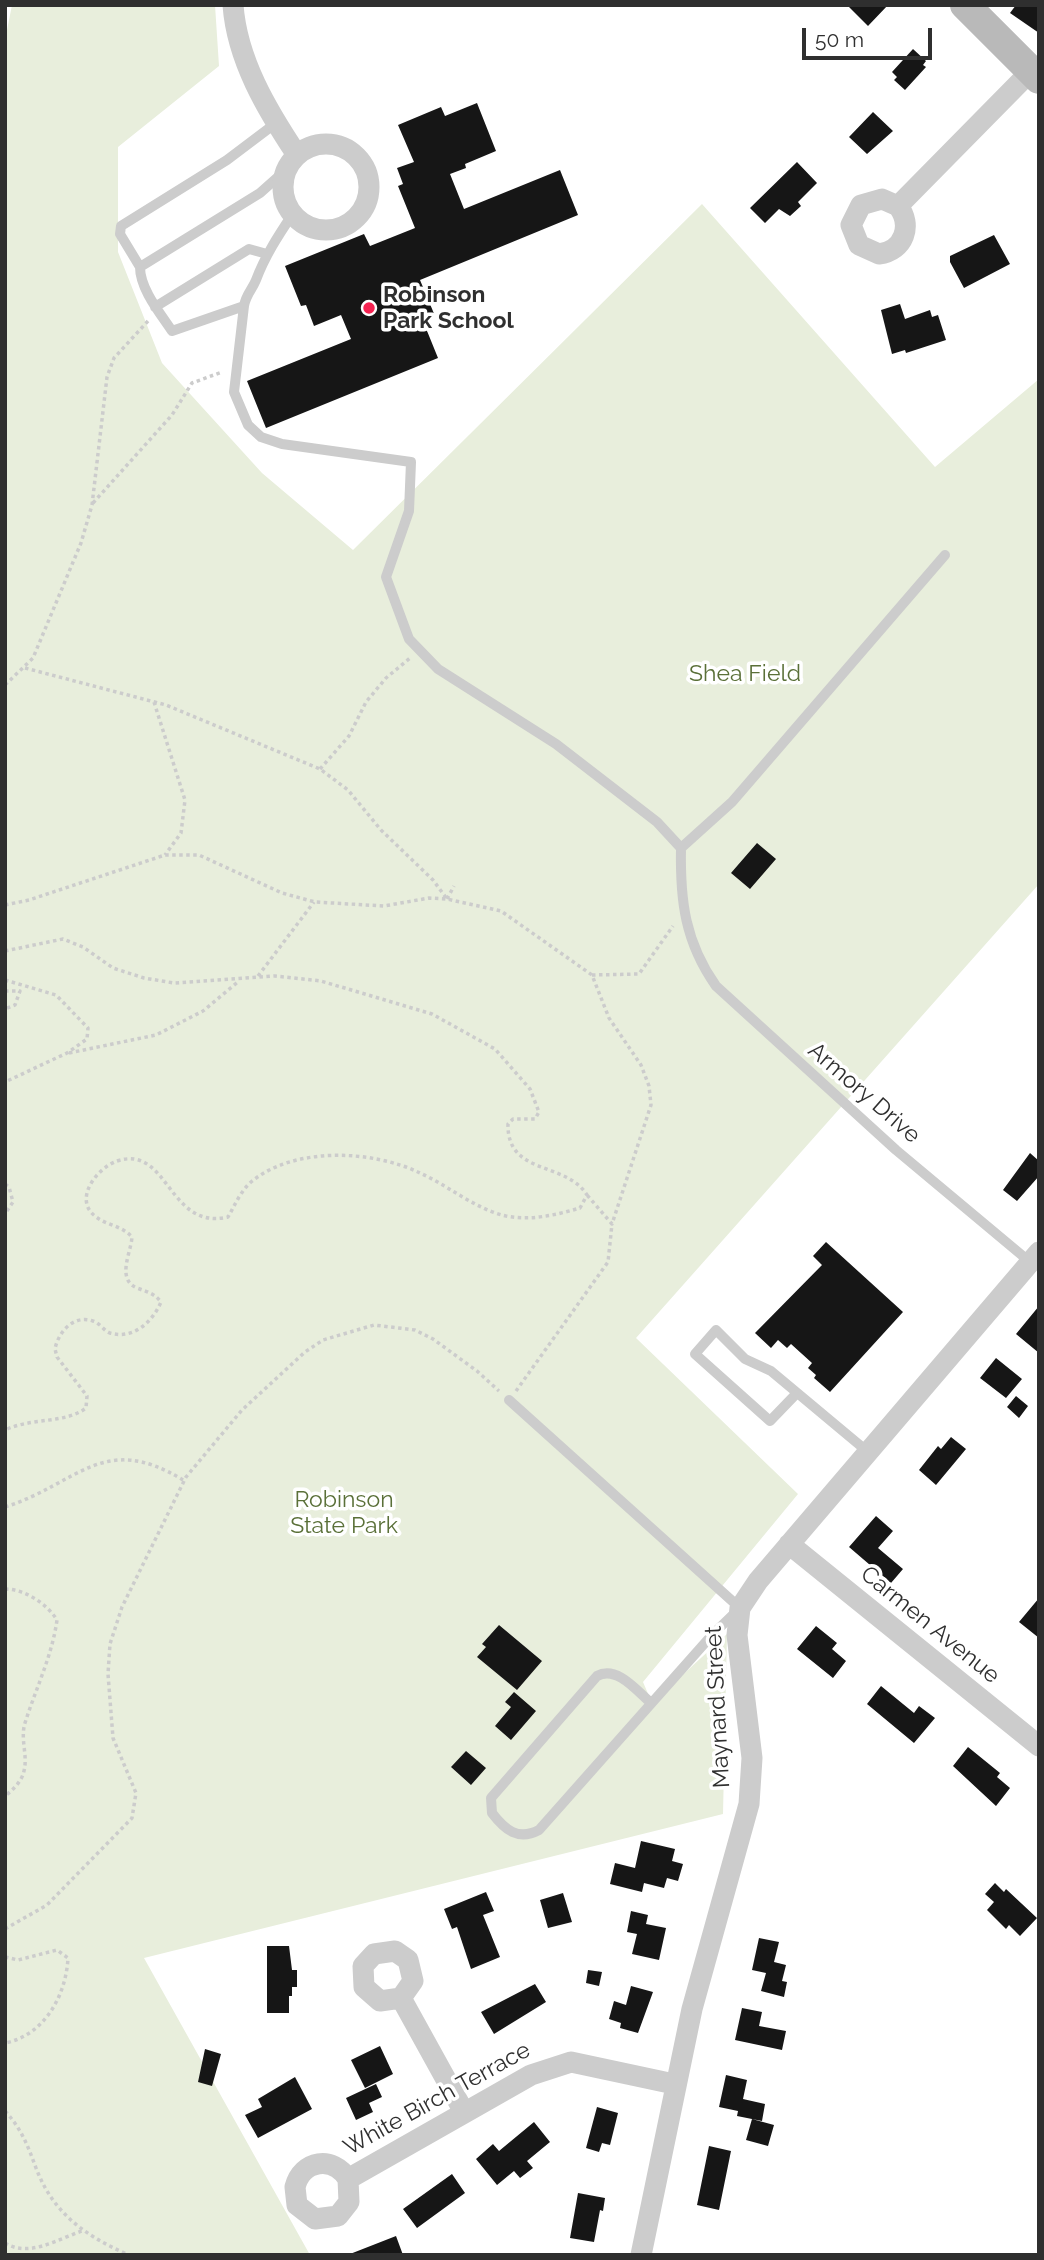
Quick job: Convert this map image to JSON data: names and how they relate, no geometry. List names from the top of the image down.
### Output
{
  "streets": {
    "street": ["Carmen Avenue", "Maynard Street", "White Birch Terrace"],
    "lane": ["Armory Drive"]
  },
  "crossings": [
    ["Armory Drive", "Maynard Street"],
    ["Carmen Avenue", "Maynard Street"],
    ["Maynard Street", "White Birch Terrace"]
  ],
  "parks": ["Shea Field", "Robinson State Park"],
  "places": ["Robinson Park School"],
  "scale_bar": "50 m"
}
